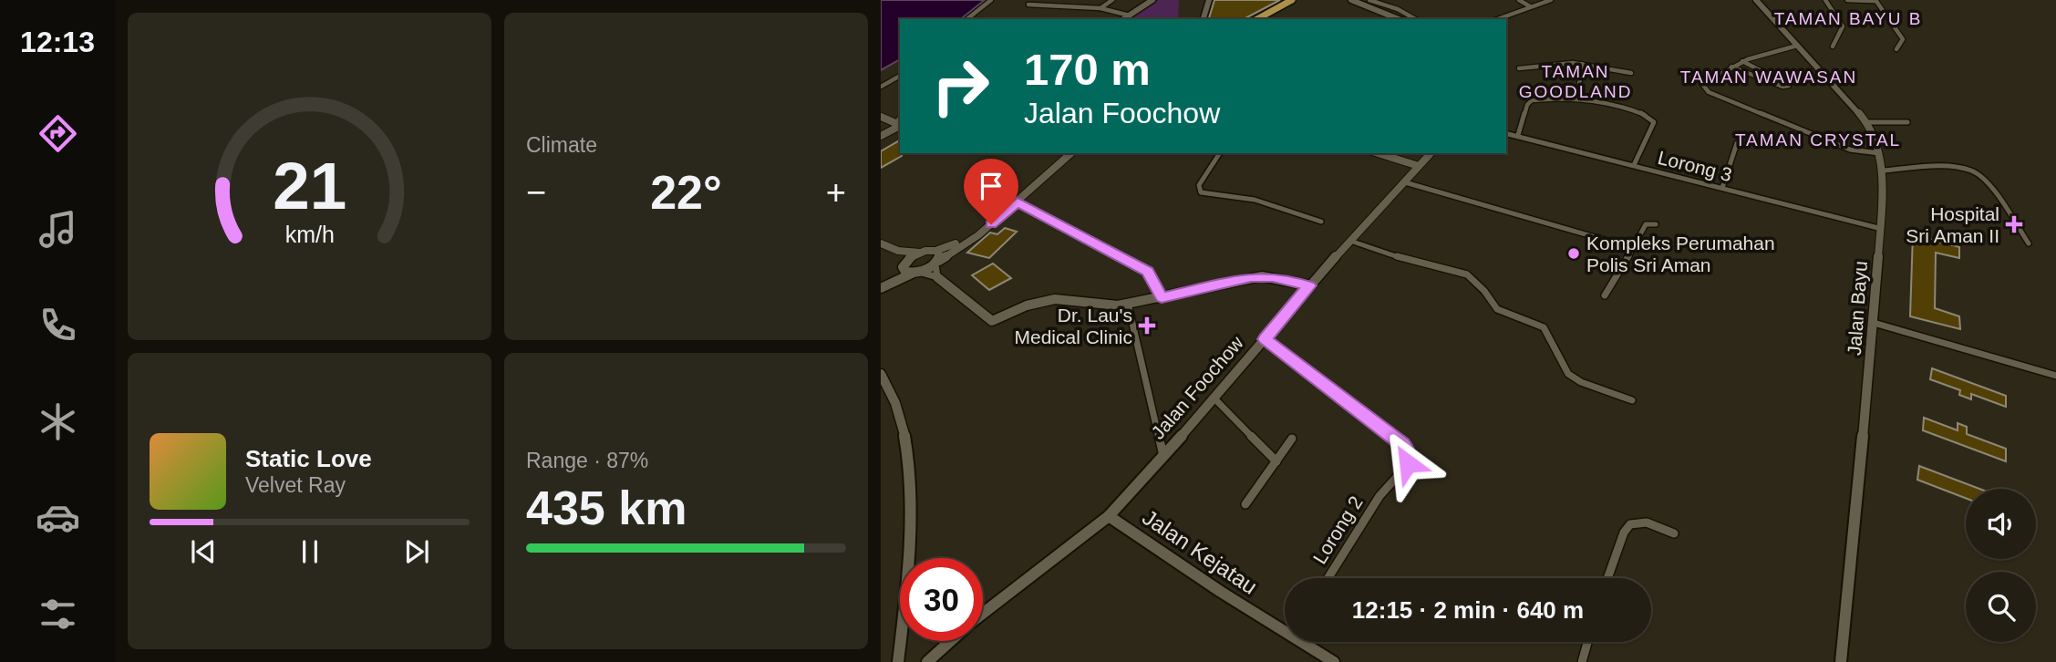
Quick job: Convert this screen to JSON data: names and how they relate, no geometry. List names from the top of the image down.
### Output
{
  "streets": {
    "street": [
      "Lorong 3",
      "Jalan Bayu",
      "Jalan Foochow",
      "Lorong 2",
      "Jalan Kejatau"
    ]
  },
  "crossings": [
    ["Lorong 3", "Jalan Bayu"],
    ["Jalan Foochow", "Lorong 2"],
    ["Jalan Foochow", "Jalan Kejatau"]
  ],
  "districts": [
    "TAMAN BAYU B",
    "TAMAN GOODLAND",
    "TAMAN WAWASAN",
    "TAMAN CRYSTAL"
  ],
  "places": {
    "health": ["Hospital Sri Aman II", "Dr. Lau's Medical Clinic"],
    "other": ["Kompleks Perumahan Polis Sri Aman"]
  },
  "page": {
    "tabs": "12:13",
    "tile": [
      "Climate",
      ["Range · 87%", "435 km"]
    ],
    "turn": ["170 m", "Jalan Foochow"],
    "heat": ["−", "22°", "+"],
    "song": ["Static Love", "Velvet Ray"],
    "limit": "30",
    "trip": "12:15 · 2 min · 640 m",
    "gauge": ["21", "km/h"]
  }
}
